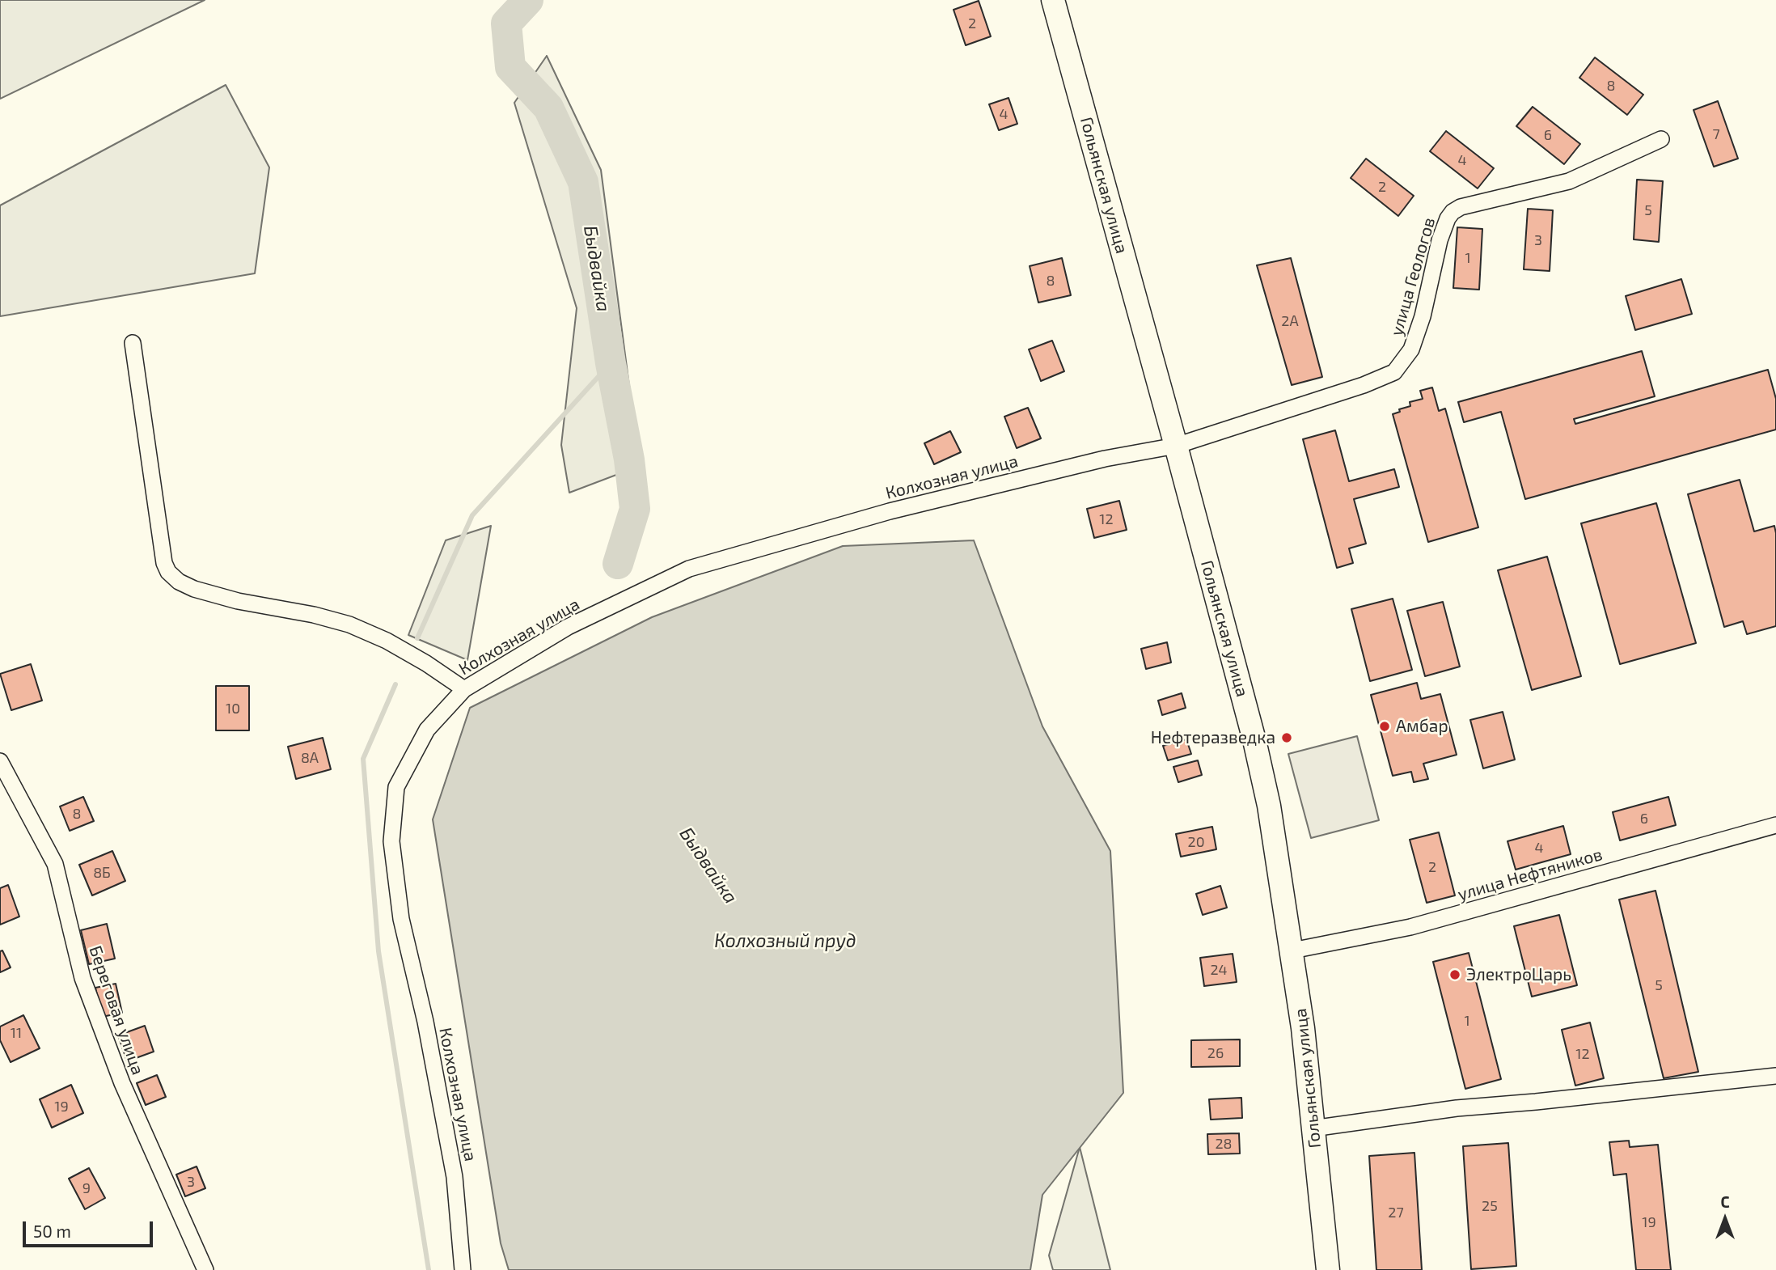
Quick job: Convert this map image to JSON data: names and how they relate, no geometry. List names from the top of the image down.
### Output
{
  "streets": {
    "main road": ["Гольянская улица"],
    "street": [
      "улица Геологов",
      "Колхозная улица",
      "улица Нефтяников",
      "Береговая улица"
    ]
  },
  "crossings": [
    ["Гольянская улица", "улица Геологов"],
    ["Гольянская улица", "Колхозная улица"],
    ["Гольянская улица", "улица Нефтяников"],
    ["улица Геологов", "Колхозная улица"]
  ],
  "water": ["Быдвайка", "Колхозный пруд"],
  "places": ["Амбар", "Нефтеразведка", "ЭлектроЦарь"],
  "house_numbers": [
    "2",
    "8",
    "4",
    "7",
    "6",
    "4",
    "2",
    "5",
    "3",
    "1",
    "8",
    "2А",
    "12",
    "10",
    "8А",
    "8",
    "6",
    "20",
    "4",
    "2",
    "8Б",
    "24",
    "5",
    "1",
    "11",
    "26",
    "12",
    "19",
    "28",
    "3",
    "9",
    "25",
    "27",
    "19"
  ],
  "scale_bar": "50 m",
  "north": "top"
}
